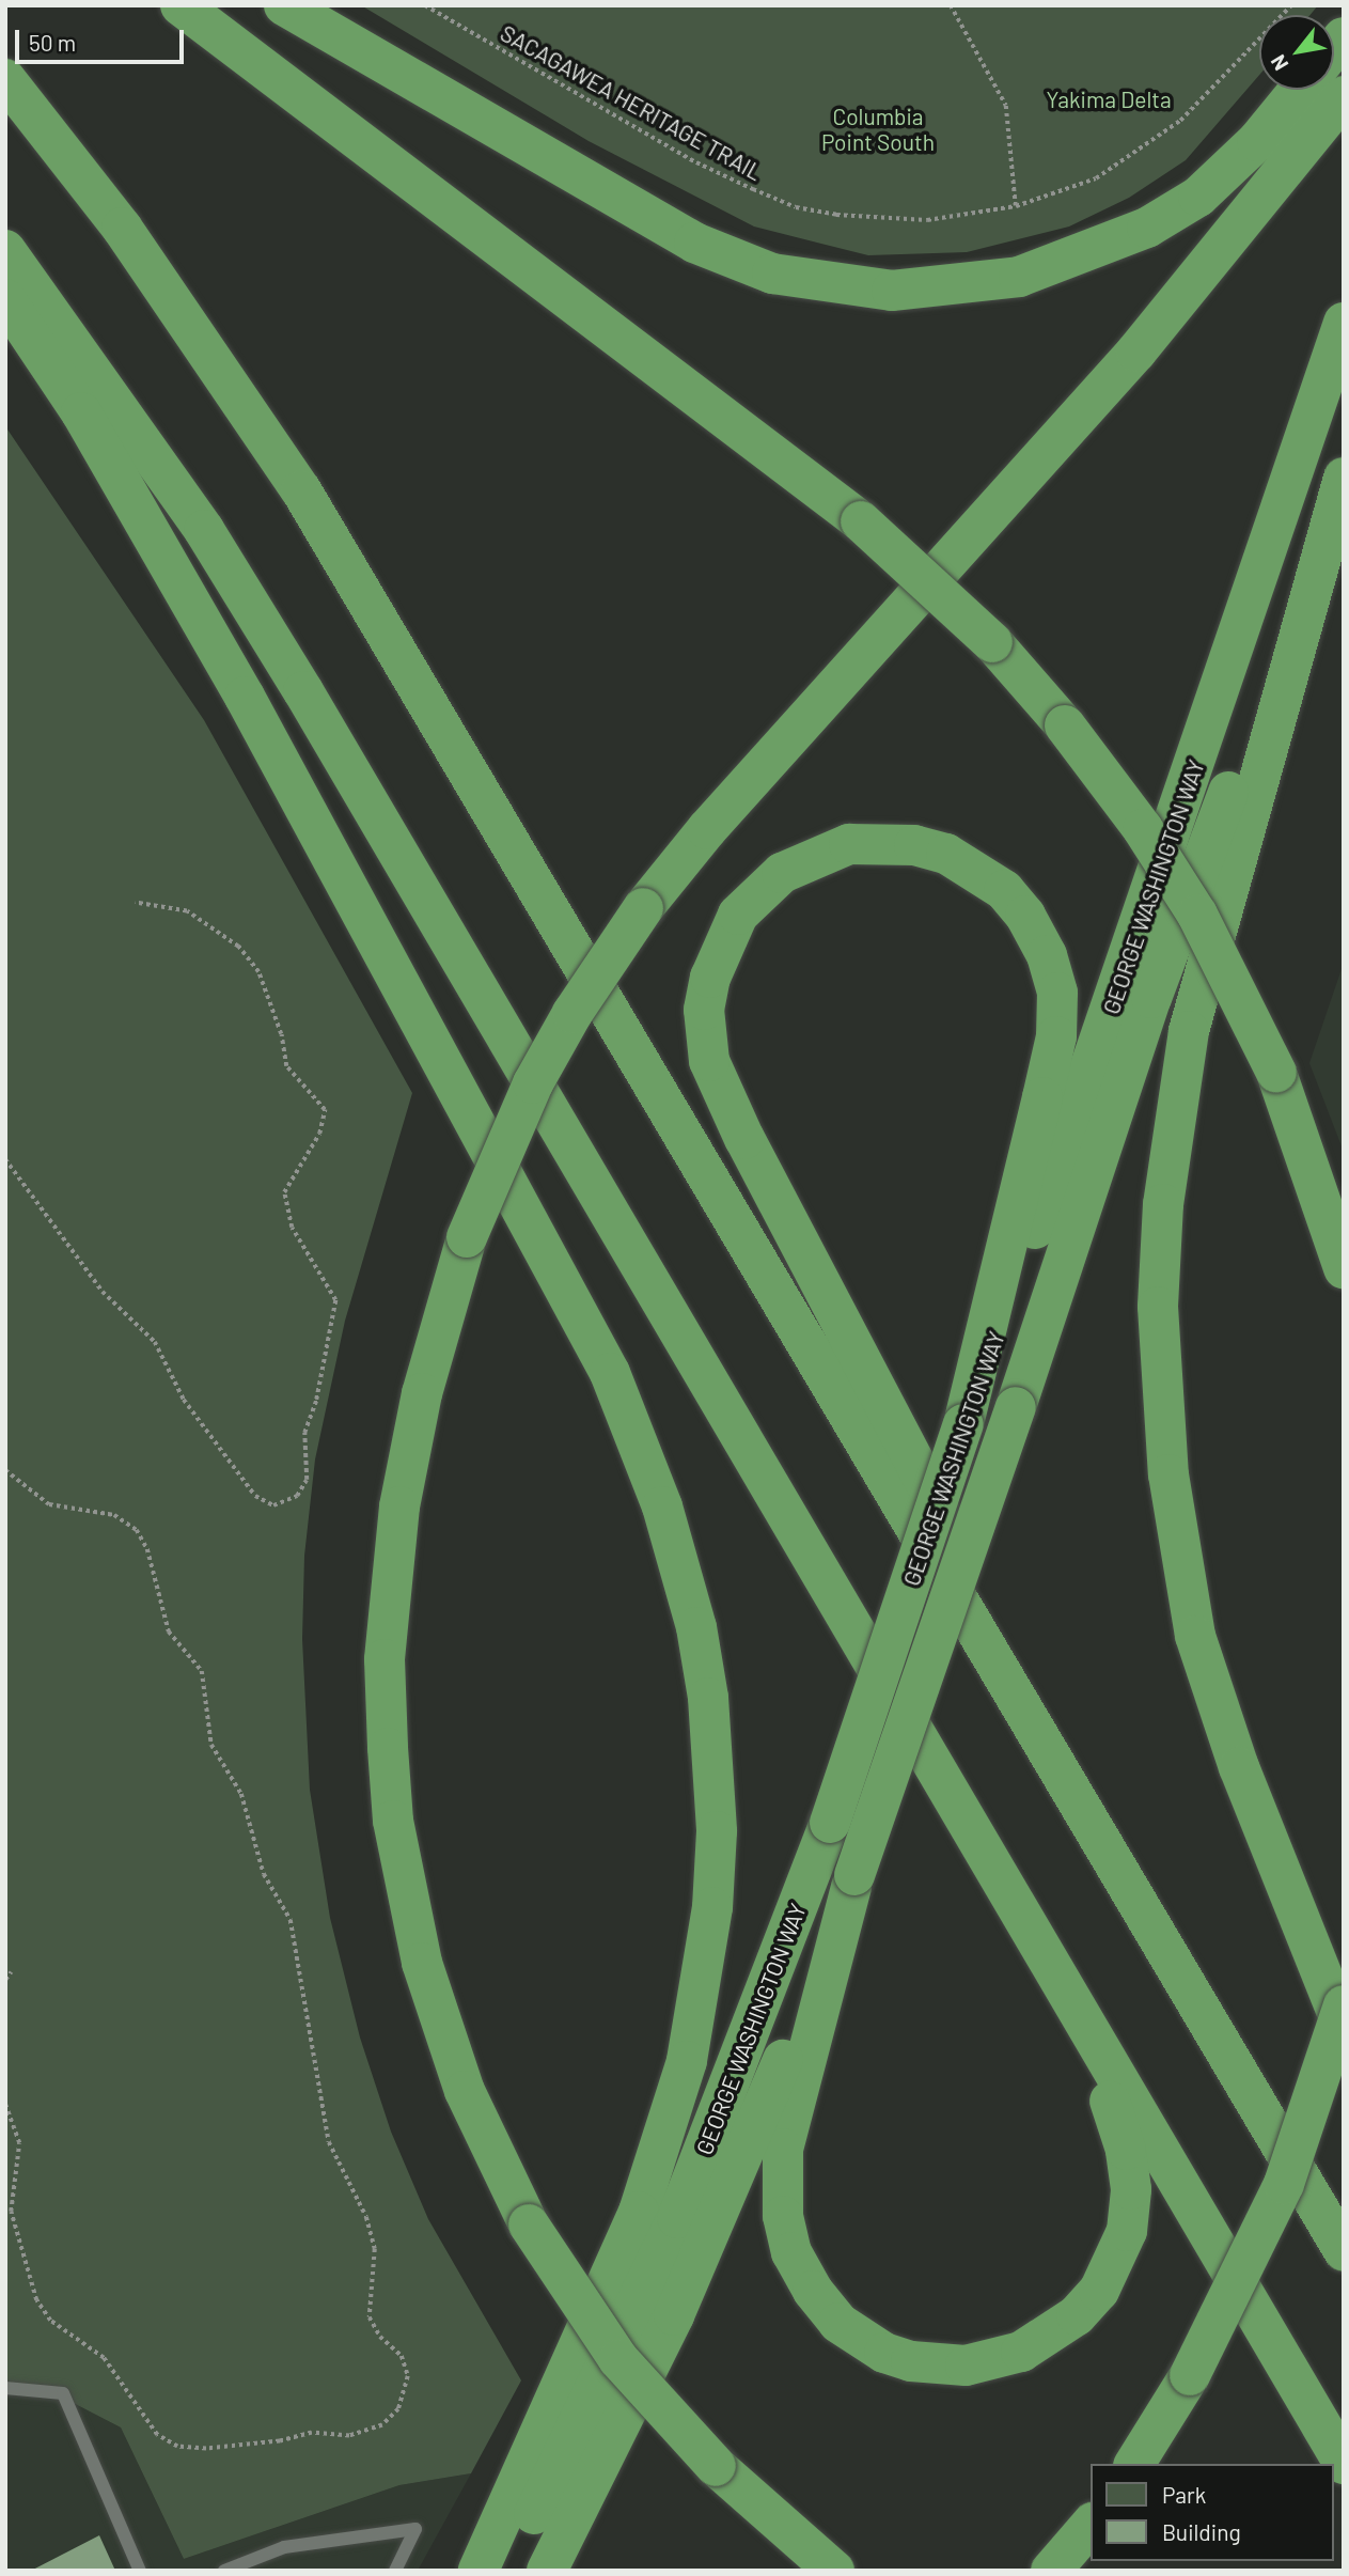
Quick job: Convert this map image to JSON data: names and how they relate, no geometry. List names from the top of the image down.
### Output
{
  "streets": {
    "highway": ["GEORGE WASHINGTON WAY"],
    "path": ["SACAGAWEA HERITAGE TRAIL"]
  },
  "parks": ["Yakima Delta", "Columbia Point South"],
  "legend": ["Park", "Building"],
  "scale_bar": "50 m",
  "north": "bottom left"
}
